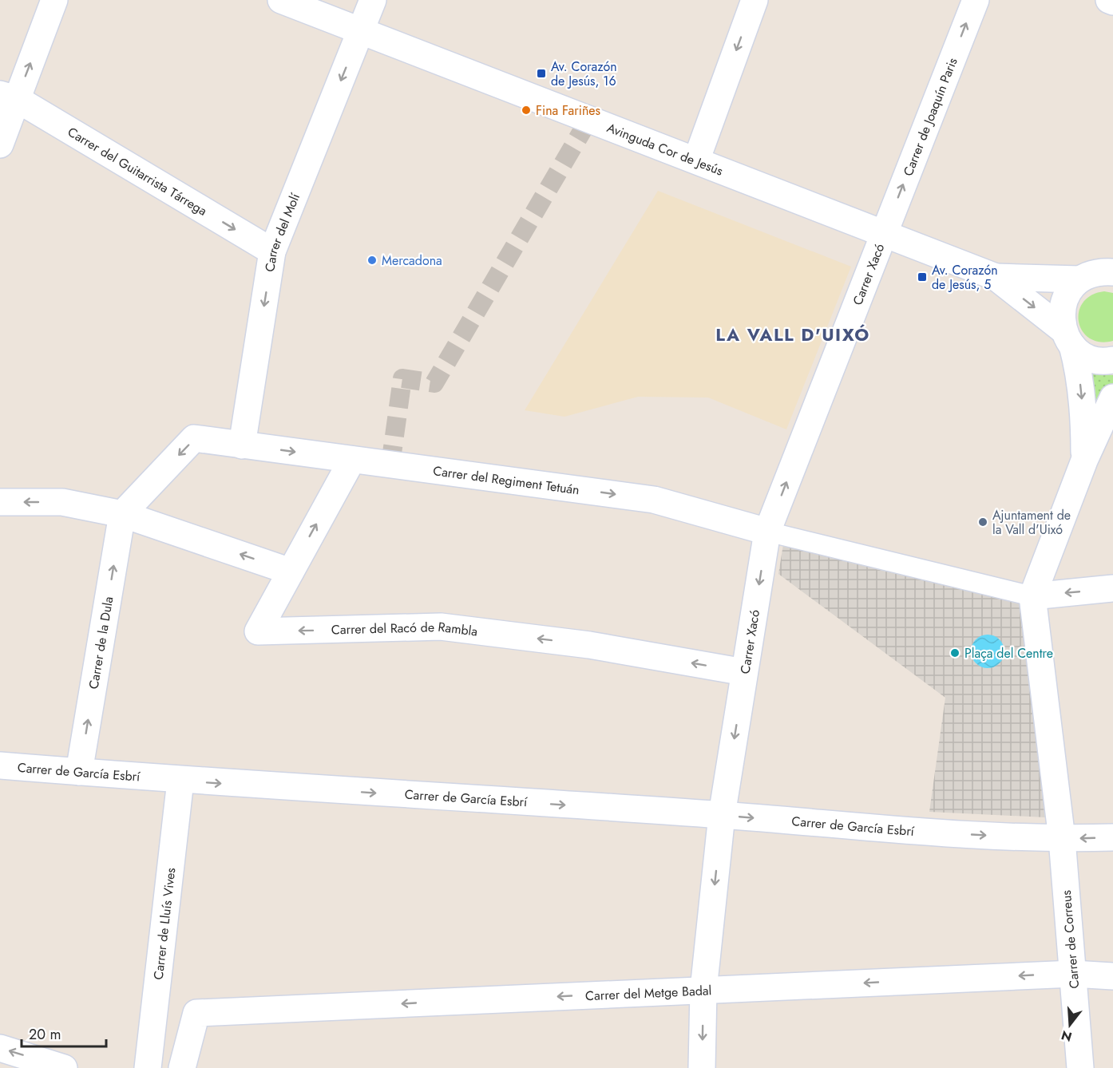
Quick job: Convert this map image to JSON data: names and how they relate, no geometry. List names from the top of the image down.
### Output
{
  "streets": {
    "street": [
      "Carrer de Joaquín Paris",
      "Avinguda Cor de Jesús",
      "Carrer del Guitarrista Tárrega",
      "Carrer del Molí",
      "Carrer Xacó",
      "Carrer del Regiment Tetuán",
      "Carrer del Racó de Rambla",
      "Carrer de la Dula",
      "Carrer de García Esbrí",
      "Carrer de Lluís Vives",
      "Carrer de Correus",
      "Carrer del Metge Badal"
    ]
  },
  "crossings": [
    ["Carrer de Joaquín Paris", "Avinguda Cor de Jesús"],
    ["Carrer de Joaquín Paris", "Carrer Xacó"],
    ["Avinguda Cor de Jesús", "Carrer del Molí"],
    ["Avinguda Cor de Jesús", "Carrer Xacó"],
    ["Carrer del Guitarrista Tárrega", "Carrer del Molí"],
    ["Carrer del Molí", "Carrer del Regiment Tetuán"],
    ["Carrer Xacó", "Carrer del Regiment Tetuán"],
    ["Carrer Xacó", "Carrer del Racó de Rambla"],
    ["Carrer Xacó", "Carrer de García Esbrí"],
    ["Carrer Xacó", "Carrer del Metge Badal"],
    ["Carrer del Regiment Tetuán", "Carrer del Racó de Rambla"],
    ["Carrer del Regiment Tetuán", "Carrer de la Dula"],
    ["Carrer de la Dula", "Carrer de García Esbrí"],
    ["Carrer de García Esbrí", "Carrer de Lluís Vives"],
    ["Carrer de García Esbrí", "Carrer de Correus"],
    ["Carrer de Correus", "Carrer del Metge Badal"]
  ],
  "one_way": [
    "Carrer del Guitarrista Tárrega",
    "Carrer del Molí",
    "Carrer de la Dula",
    "Carrer de García Esbrí",
    "Carrer del Metge Badal"
  ],
  "districts": ["LA VALL D'UIXÓ"],
  "places": {
    "transit": ["Av. Corazón de Jesús, 16", "Av. Corazón de Jesús, 5"],
    "other": [
      "Fina Fariñes",
      "Mercadona",
      "Ajuntament de la Vall d'Uixó",
      "Plaça del Centre"
    ]
  },
  "scale_bar": "20 m",
  "north": "bottom"
}
